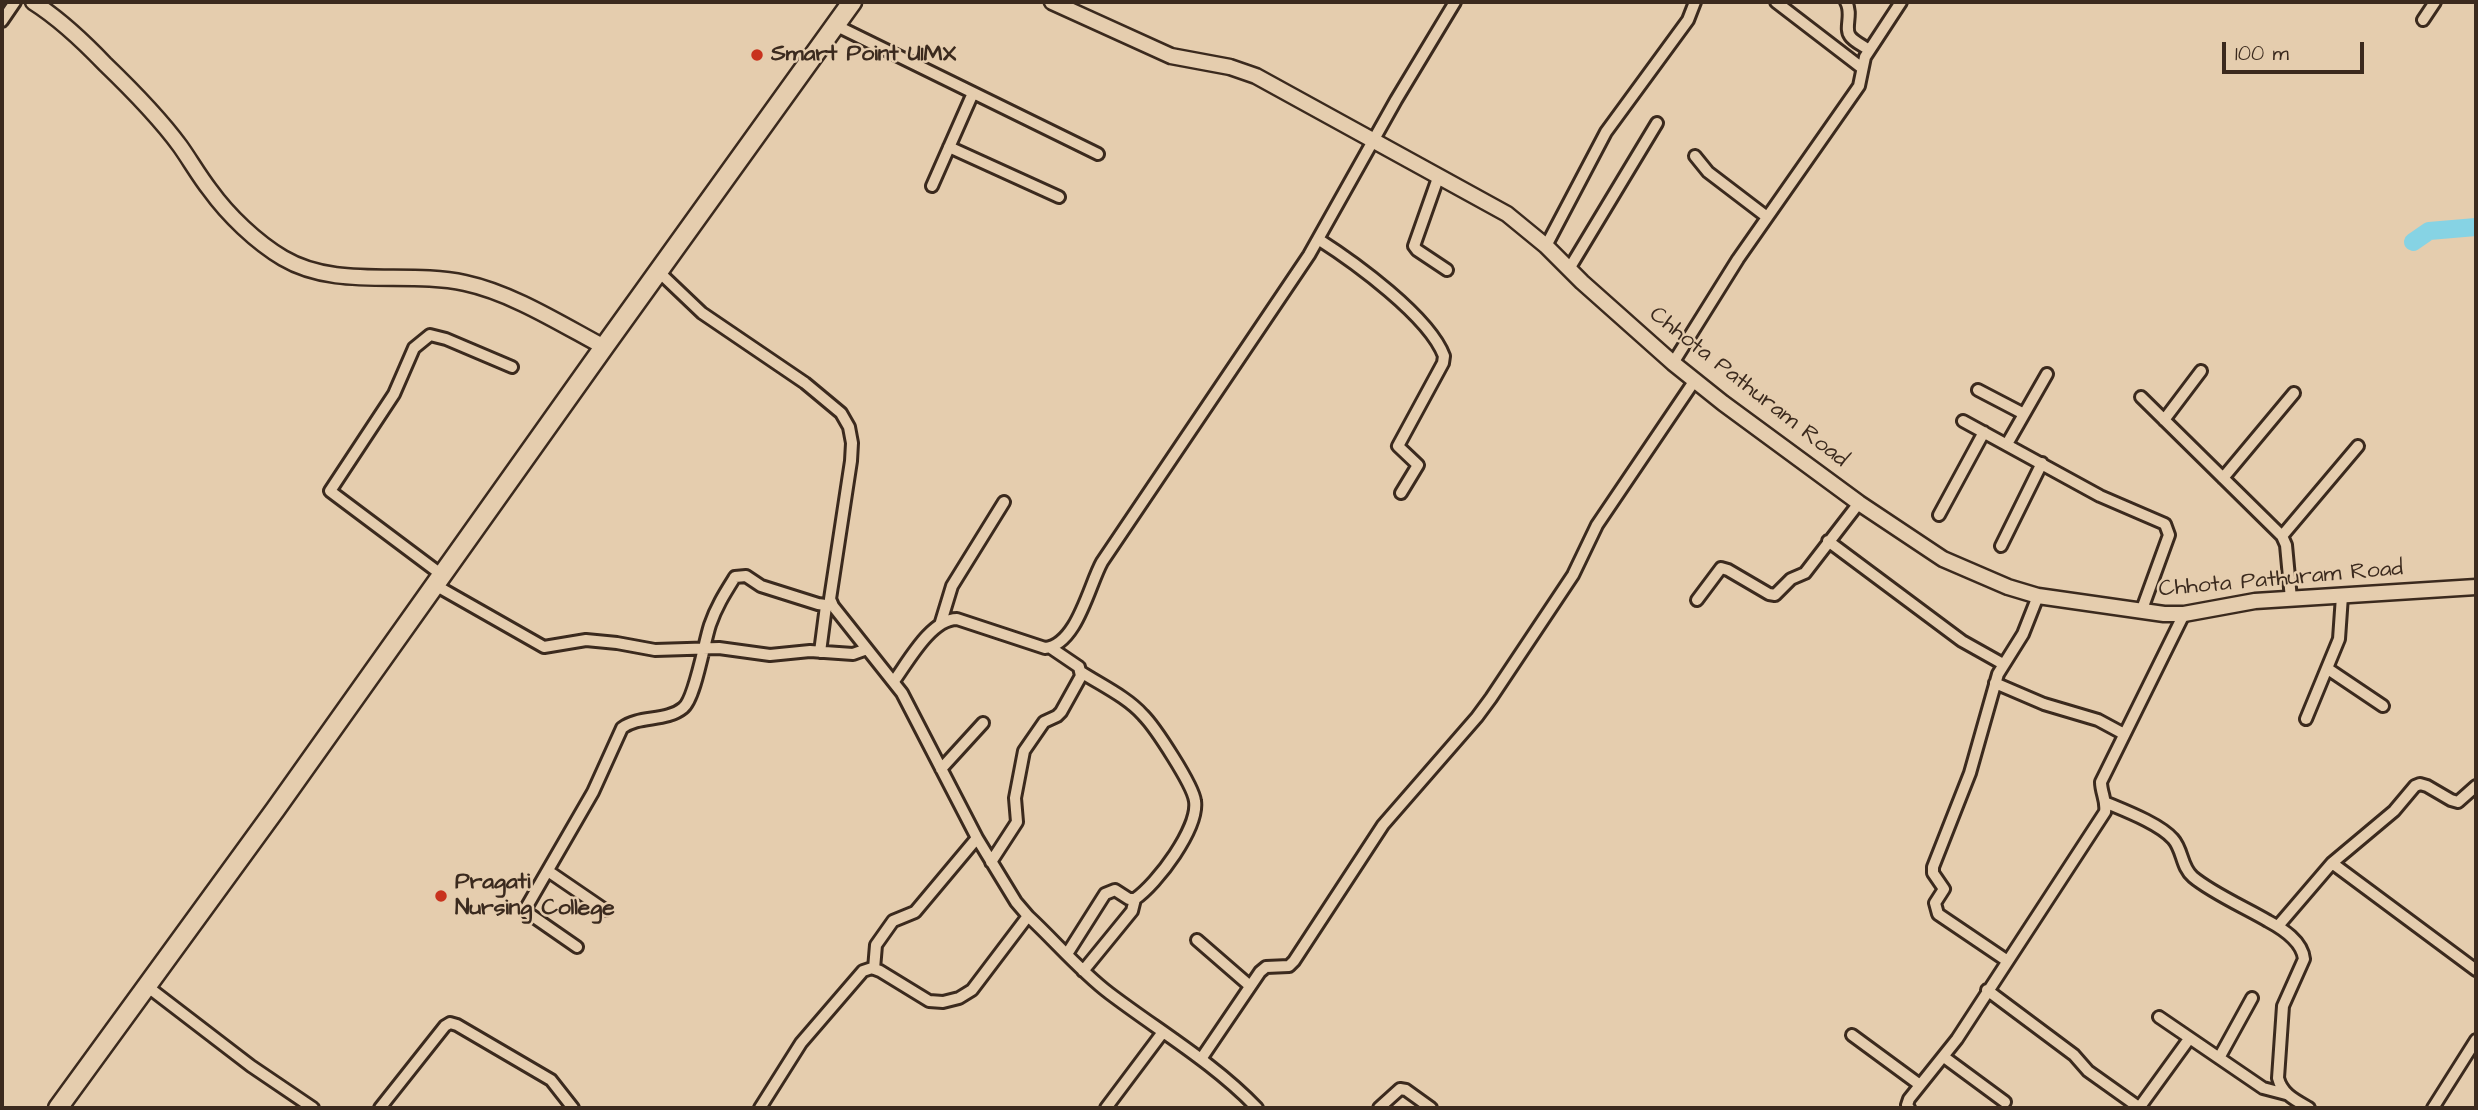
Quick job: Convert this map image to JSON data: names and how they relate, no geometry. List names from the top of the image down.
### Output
{
  "streets": {
    "street": ["Chhota Pathuram Road"]
  },
  "places": ["Smart Point U1MX", "Pragati Nursing College"],
  "scale_bar": "100 m"
}
